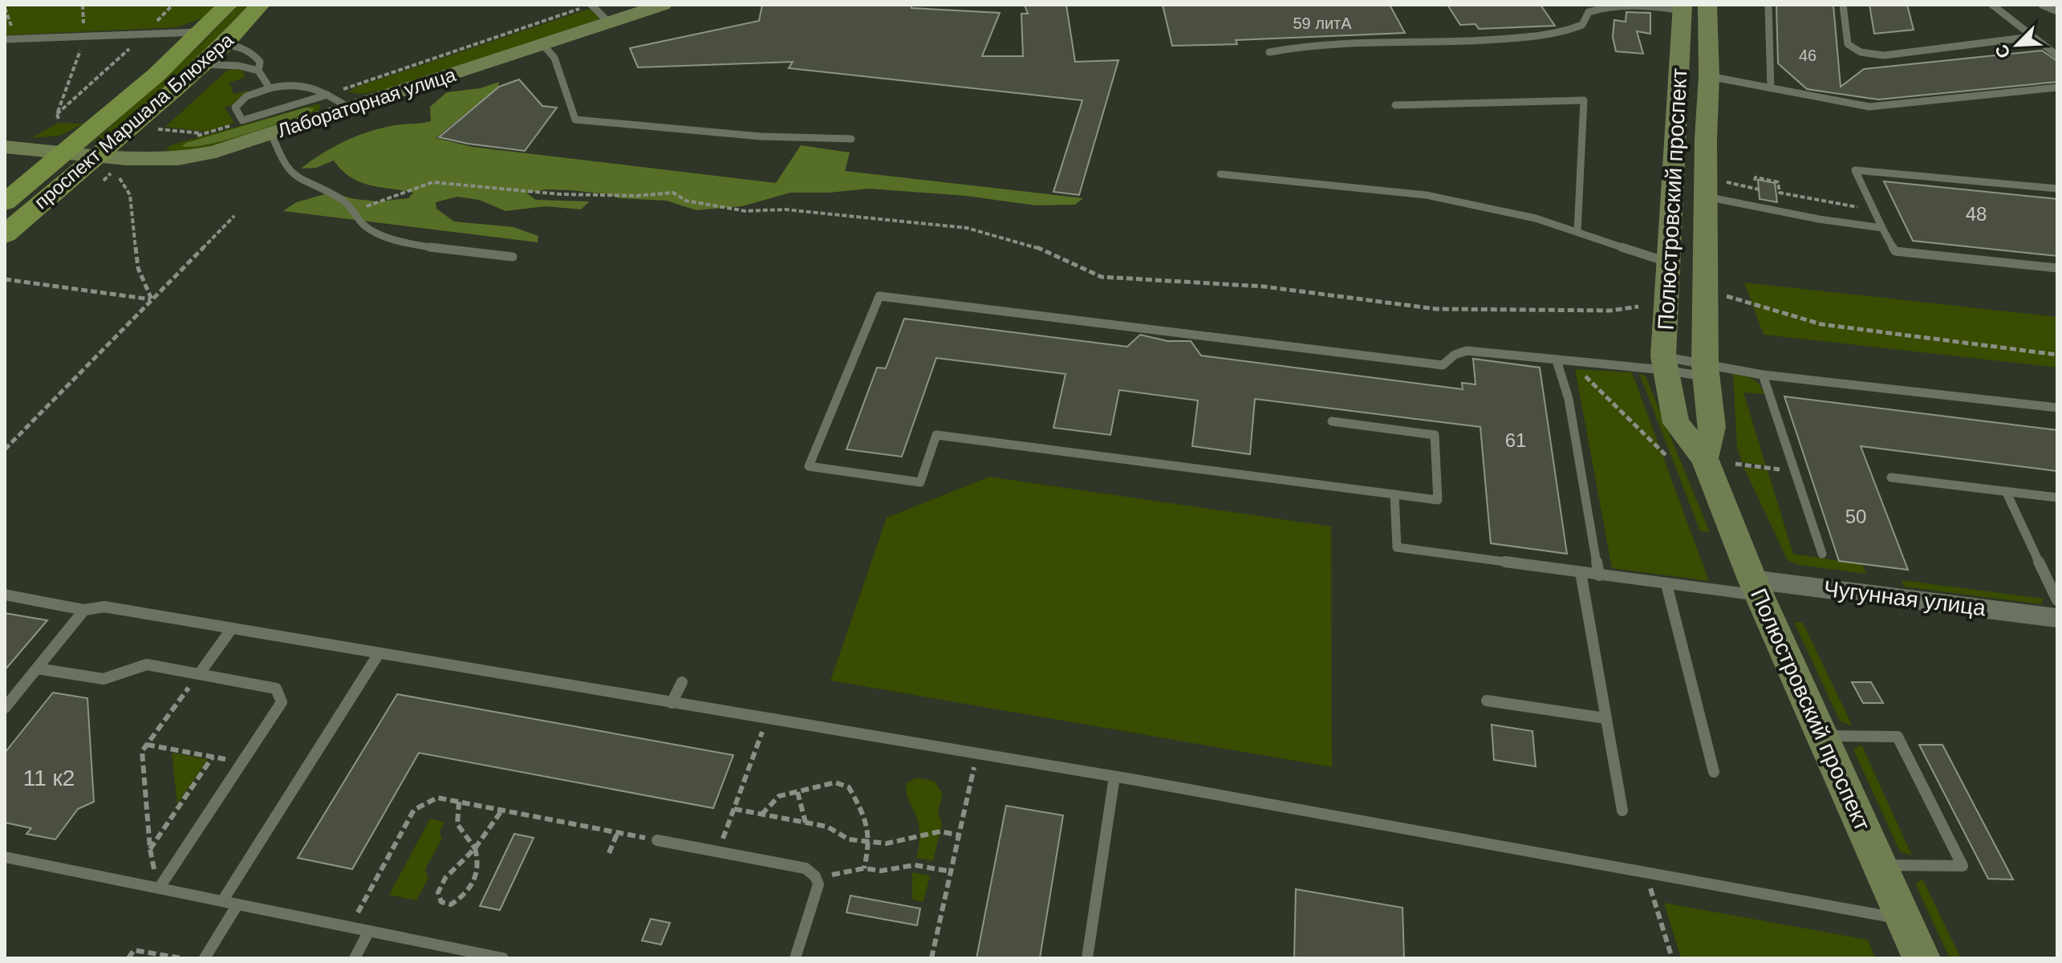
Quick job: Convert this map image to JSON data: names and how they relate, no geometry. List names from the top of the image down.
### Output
{
  "streets": {
    "main road": ["Лабораторная улица", "проспект Маршала Блюхера", "Полюстровский проспект"],
    "street": ["Чугунная улица"]
  },
  "crossings": [
    ["Лабораторная улица", "проспект Маршала Блюхера"],
    ["Полюстровский проспект", "Чугунная улица"]
  ],
  "house_numbers": [
    "59 литА",
    "46",
    "48",
    "61",
    "50",
    "11 к2"
  ],
  "north": "bottom left"
}
